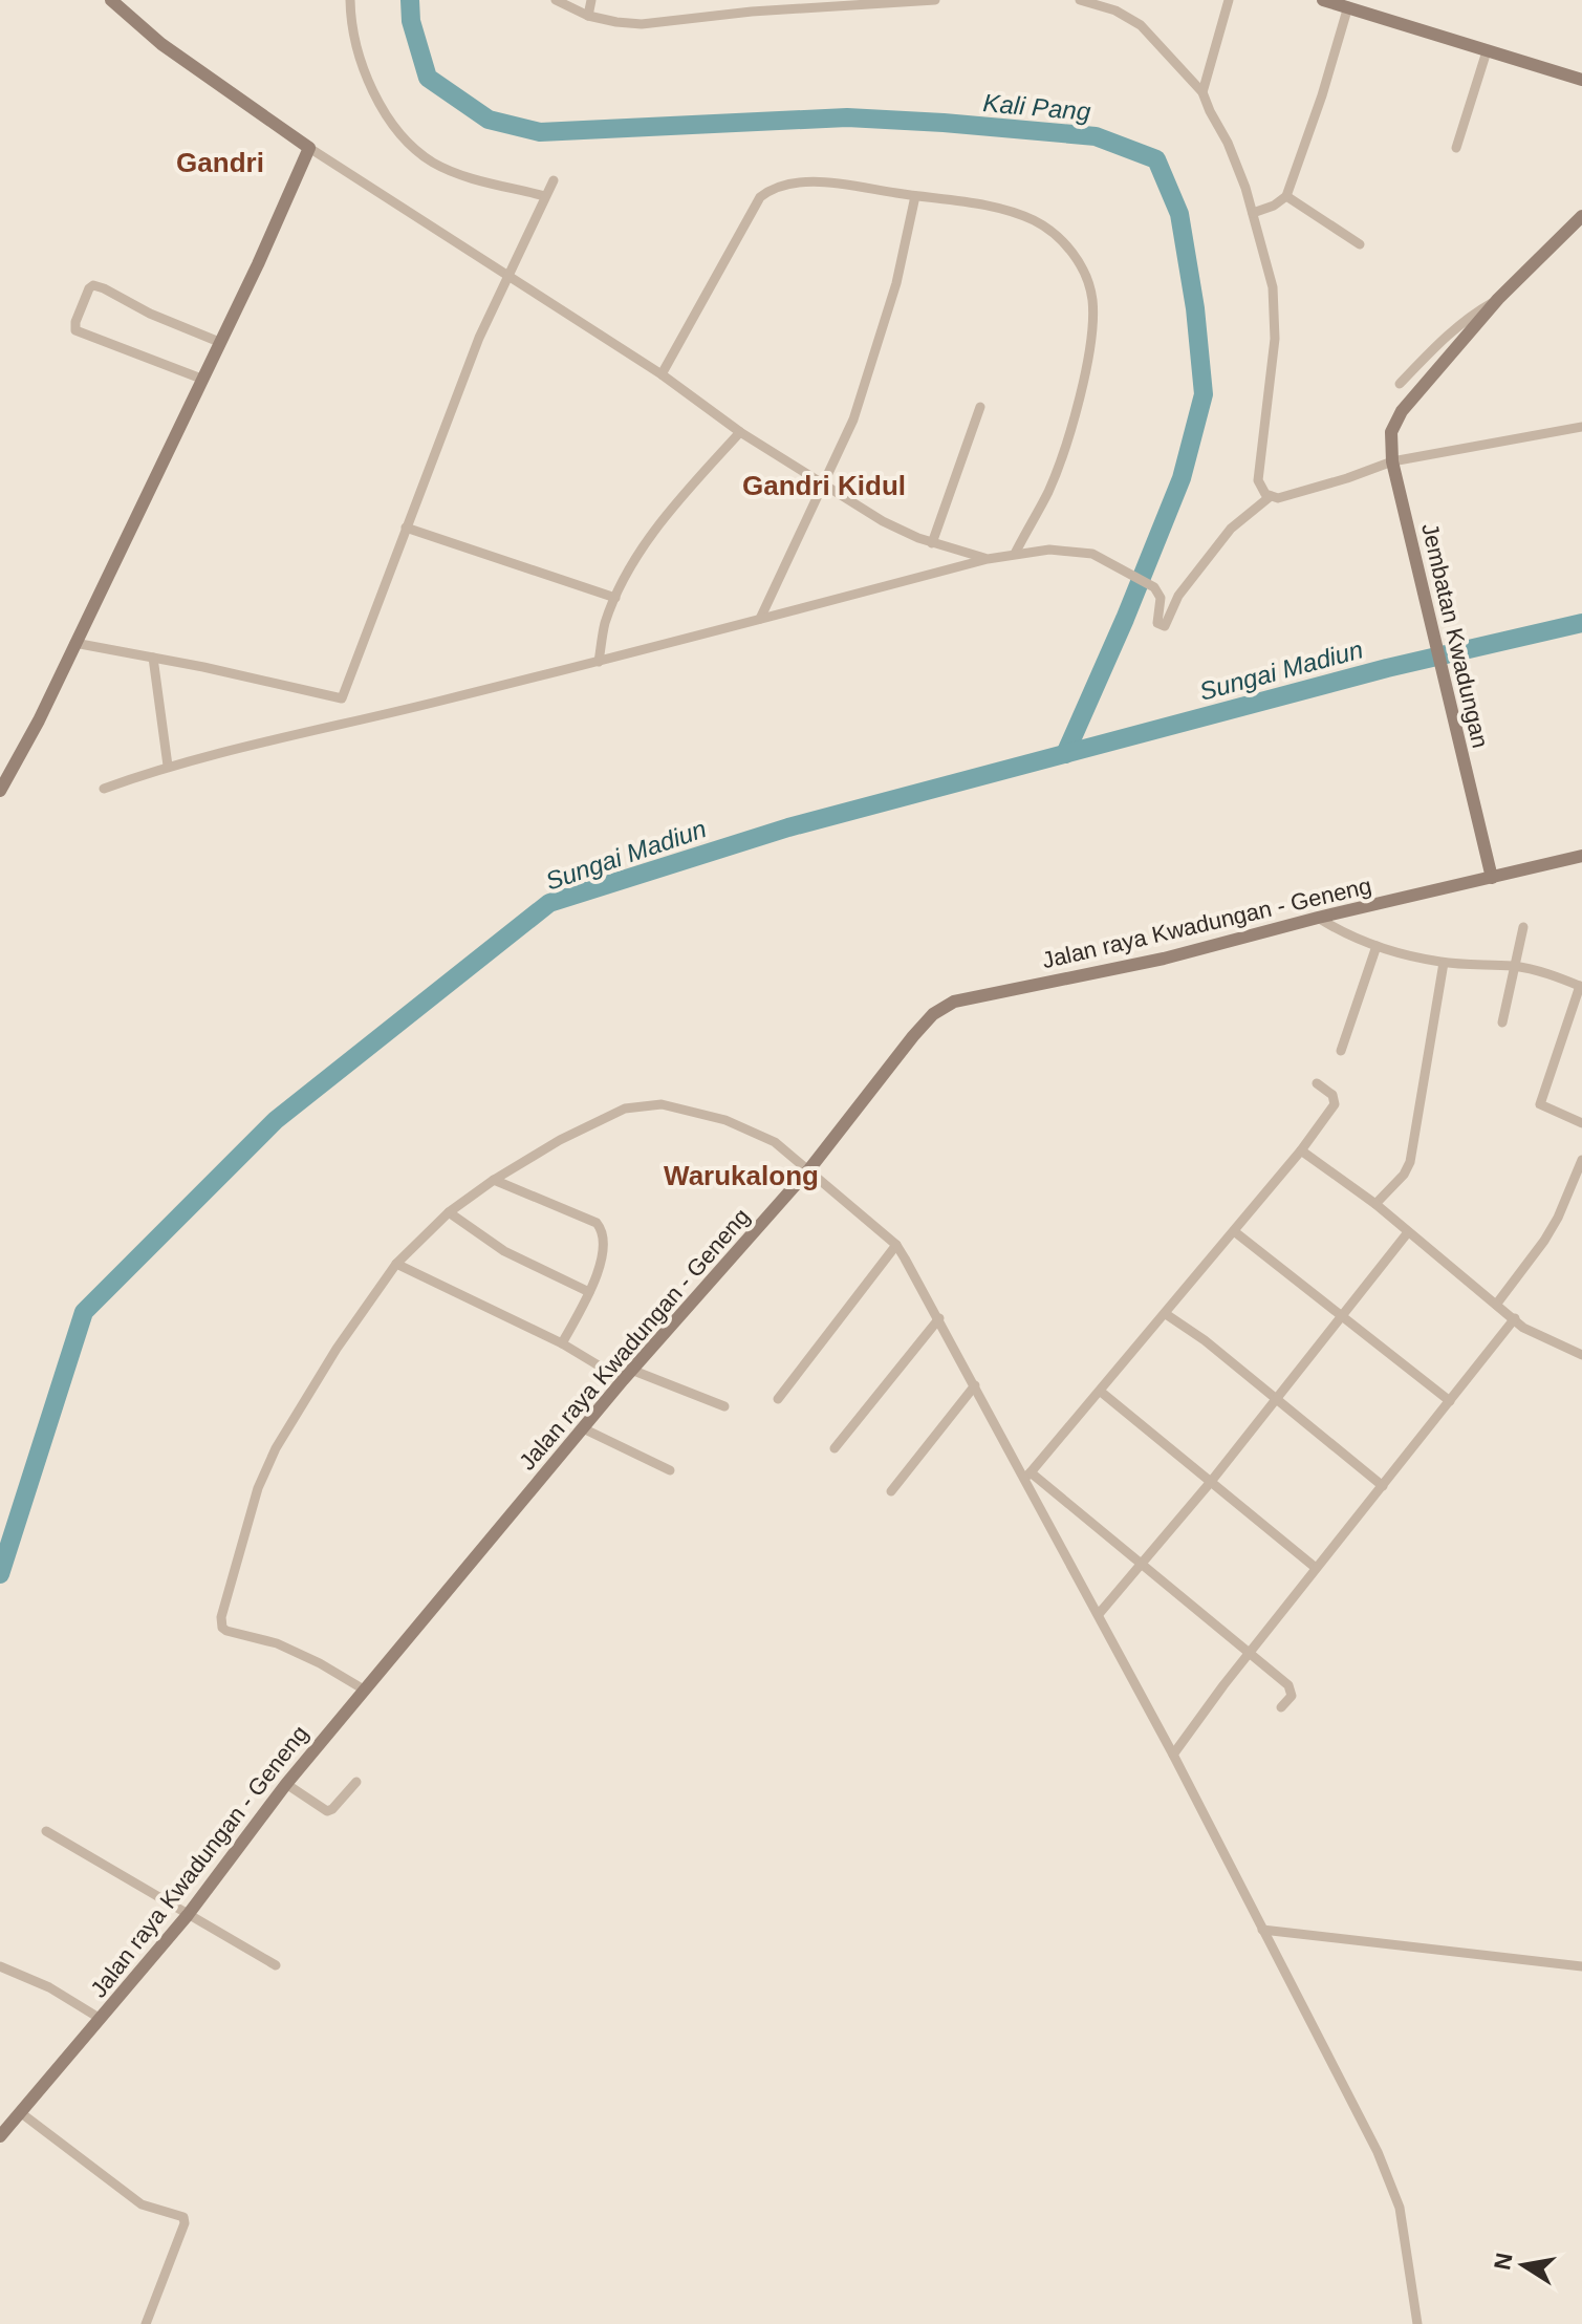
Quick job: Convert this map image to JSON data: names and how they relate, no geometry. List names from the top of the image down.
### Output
{
  "streets": {
    "main road": ["Jembatan Kwadungan", "Jalan raya Kwadungan - Geneng"]
  },
  "crossings": [
    ["Jembatan Kwadungan", "Jalan raya Kwadungan - Geneng"]
  ],
  "districts": ["Gandri", "Gandri Kidul", "Warukalong"],
  "water": ["Kali Pang", "Sungai Madiun"],
  "north": "left"
}
